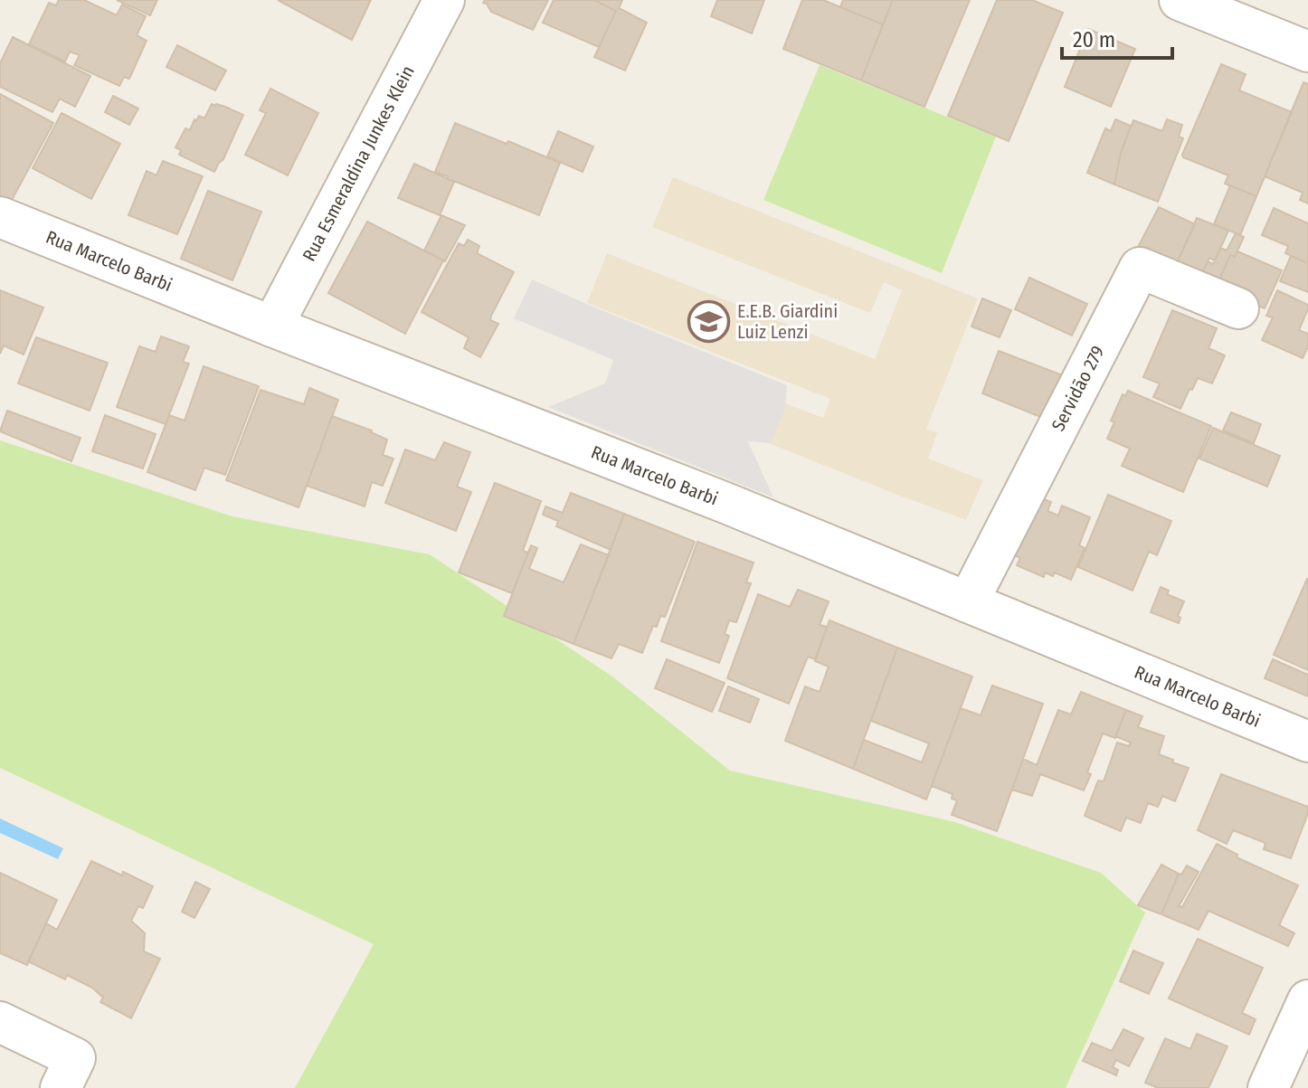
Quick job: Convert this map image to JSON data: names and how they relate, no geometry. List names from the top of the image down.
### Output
{
  "streets": {
    "street": ["Rua Esmeraldina Junkes Klein", "Rua Marcelo Barbi", "Servidão 279"]
  },
  "crossings": [
    ["Rua Esmeraldina Junkes Klein", "Rua Marcelo Barbi"],
    ["Rua Marcelo Barbi", "Servidão 279"]
  ],
  "places": {
    "school or university": ["E.E.B. Giardini Luiz Lenzi"]
  },
  "scale_bar": "20 m"
}
